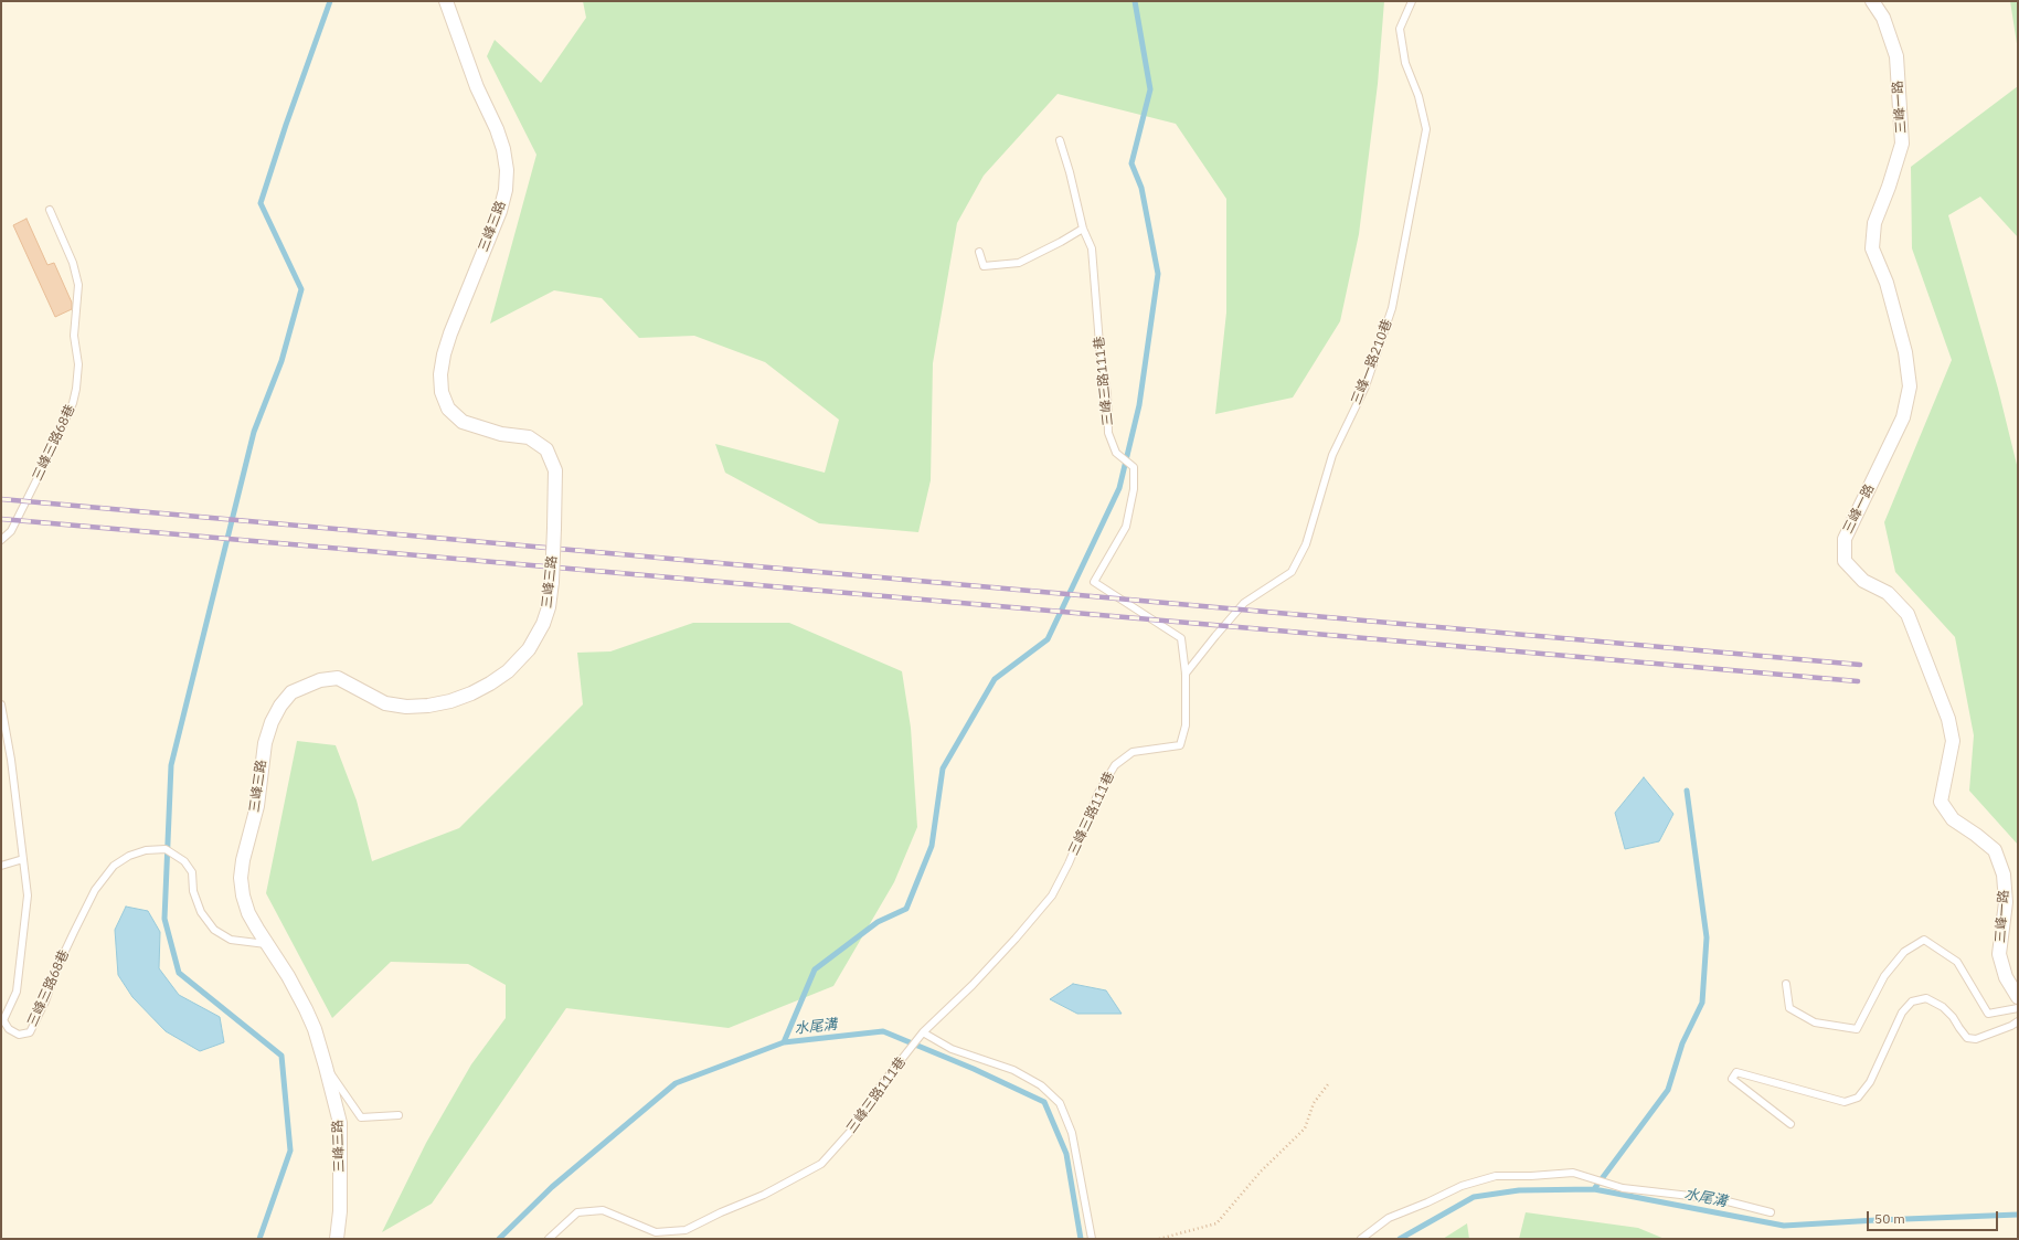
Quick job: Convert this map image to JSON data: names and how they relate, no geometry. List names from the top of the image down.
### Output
{
  "streets": {
    "street": ["三峰一路", "三峰三路"],
    "lane": ["三峰一路210巷", "三峰三路111巷", "三峰三路68巷"]
  },
  "crossings": [
    ["三峰三路", "三峰三路68巷"],
    ["三峰一路210巷", "三峰三路111巷"]
  ],
  "water": ["水尾溝"],
  "scale_bar": "50 m"
}
